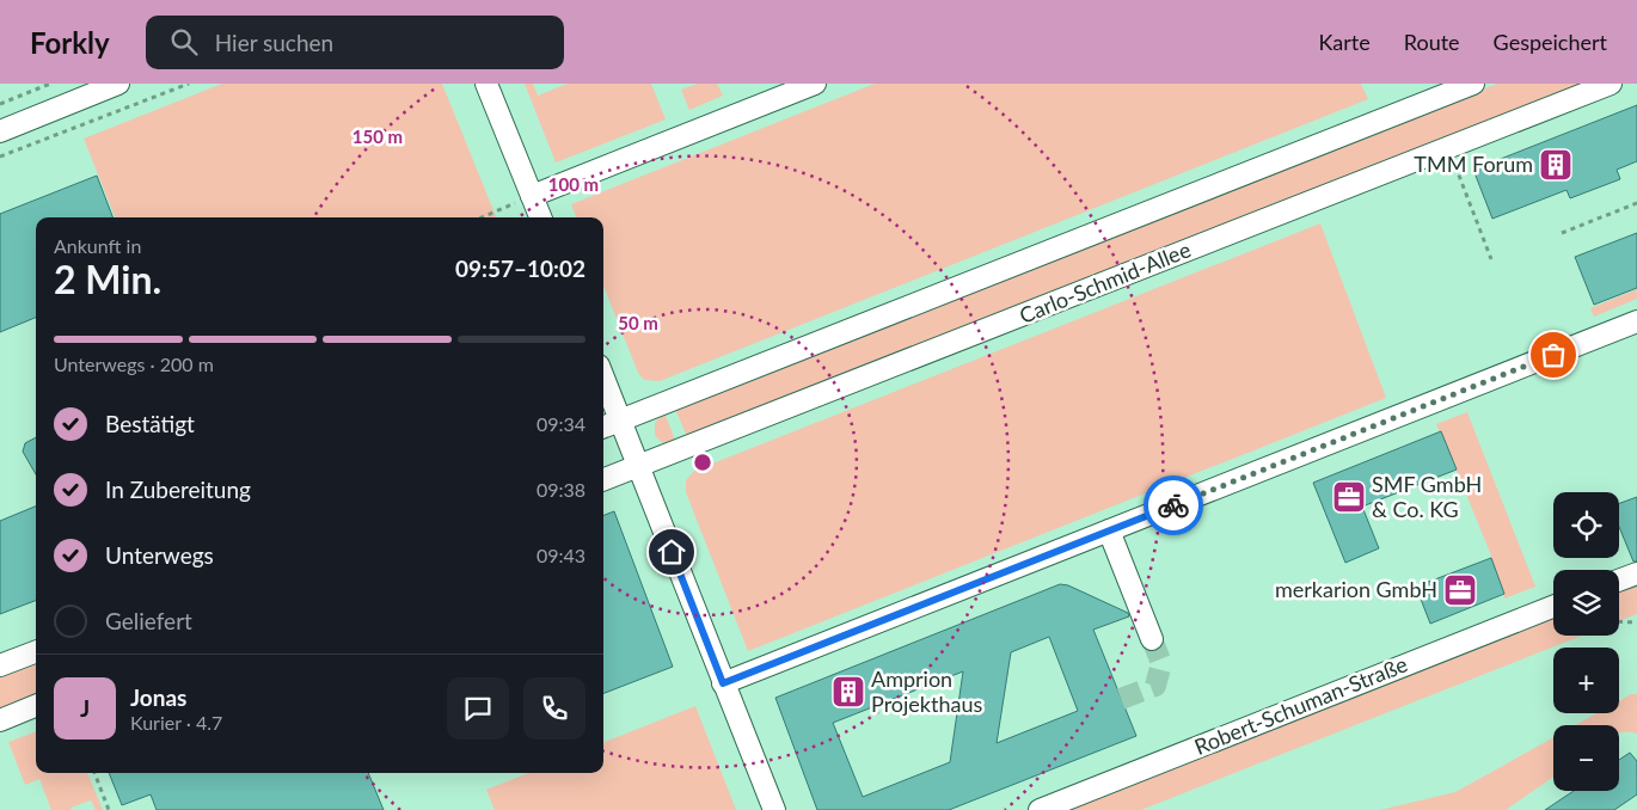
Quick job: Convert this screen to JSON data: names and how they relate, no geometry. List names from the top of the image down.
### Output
{
  "streets": {
    "street": ["Carlo-Schmid-Allee", "Robert-Schuman-Straße"]
  },
  "places": {
    "building": ["TMM Forum", "Amprion Projekthaus"],
    "office": ["SMF GmbH & Co. KG", "merkarion GmbH"]
  },
  "page": {
    "header": "Forkly",
    "search": "Hier suchen",
    "nav": ["Karte", "Route", "Gespeichert"],
    "heading": ["2 Min.", "Ankunft in", "09:57–10:02"],
    "panel": ["Jonas", "Kurier · 4.7"],
    "bar": "Unterwegs · 200 m",
    "list": [
      ["Bestätigt", "09:34"],
      ["In Zubereitung", "09:38"],
      ["Unterwegs", "09:43"],
      "Geliefert"
    ],
    "map_buttons": ["+", "−"],
    "round": "J"
  },
  "rings": ["150 m", "100 m", "50 m"]
}
